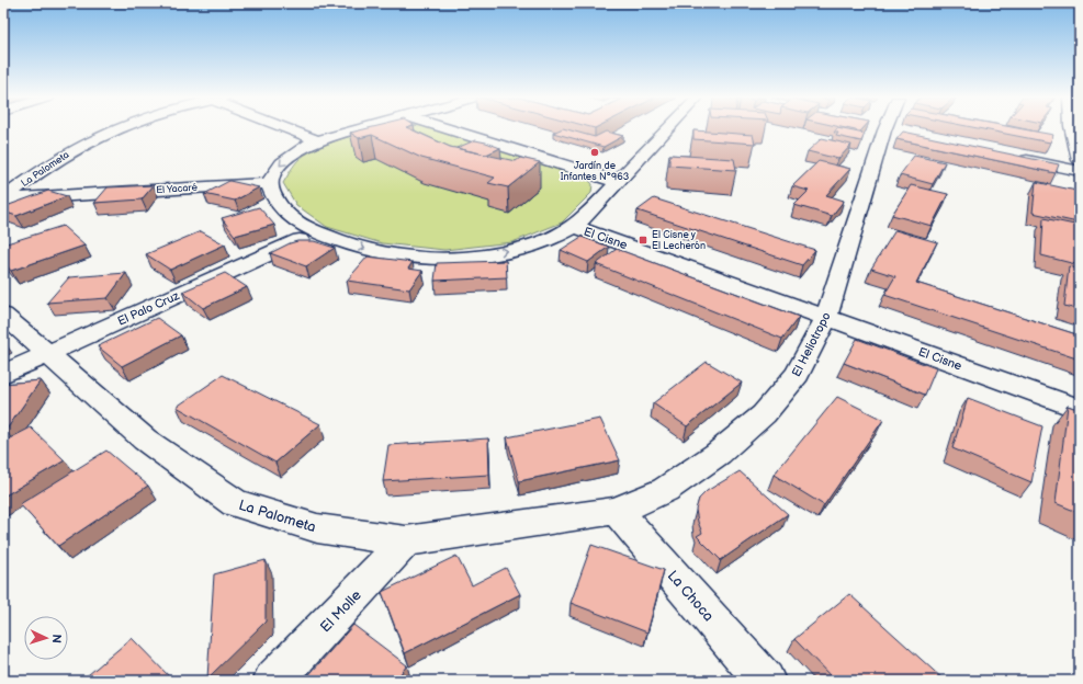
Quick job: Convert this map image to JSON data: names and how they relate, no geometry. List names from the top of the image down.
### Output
{
  "streets": {
    "street": [
      "La Palometa",
      "El Yacaré",
      "El Cisne",
      "El Palo Cruz",
      "El Heliotropo",
      "La Choca",
      "El Molle"
    ]
  },
  "crossings": [
    ["La Palometa", "El Yacaré"],
    ["La Palometa", "El Palo Cruz"],
    ["La Palometa", "El Heliotropo"],
    ["La Palometa", "La Choca"],
    ["La Palometa", "El Molle"],
    ["El Yacaré", "El Cisne"],
    ["El Cisne", "El Palo Cruz"],
    ["El Cisne", "El Heliotropo"],
    ["El Heliotropo", "La Choca"]
  ],
  "places": {
    "other": ["Jardín de Infantes N°963"],
    "transit": ["El Cisne y El Lecherón"]
  },
  "north": "right"
}
